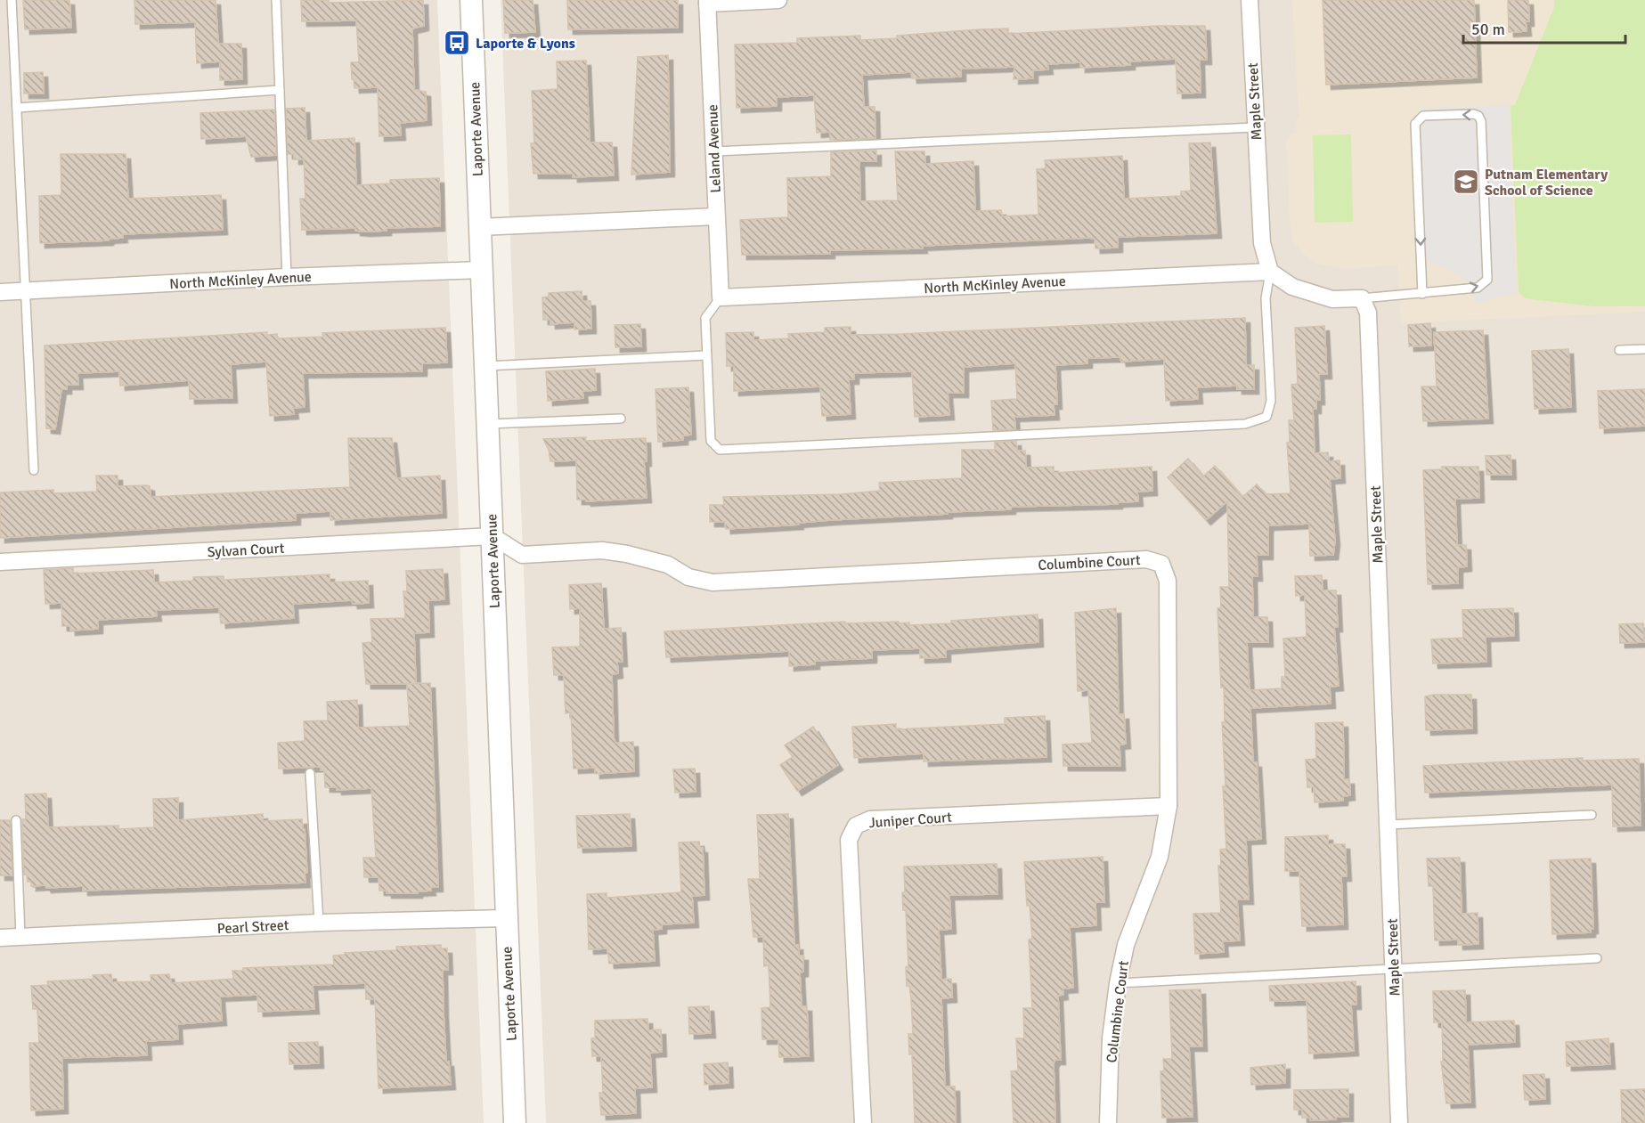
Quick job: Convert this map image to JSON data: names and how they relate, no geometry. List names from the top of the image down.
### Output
{
  "streets": {
    "street": [
      "Maple Street",
      "Laporte Avenue",
      "Leland Avenue",
      "North McKinley Avenue",
      "Sylvan Court",
      "Columbine Court",
      "Juniper Court",
      "Pearl Street"
    ]
  },
  "crossings": [
    ["Maple Street", "North McKinley Avenue"],
    ["Laporte Avenue", "North McKinley Avenue"],
    ["Laporte Avenue", "Sylvan Court"],
    ["Laporte Avenue", "Columbine Court"],
    ["Laporte Avenue", "Pearl Street"],
    ["Leland Avenue", "North McKinley Avenue"],
    ["Sylvan Court", "Columbine Court"],
    ["Columbine Court", "Juniper Court"]
  ],
  "places": {
    "bus stop": ["Laporte & Lyons"],
    "school or university": ["Putnam Elementary School of Science"]
  },
  "scale_bar": "50 m"
}
